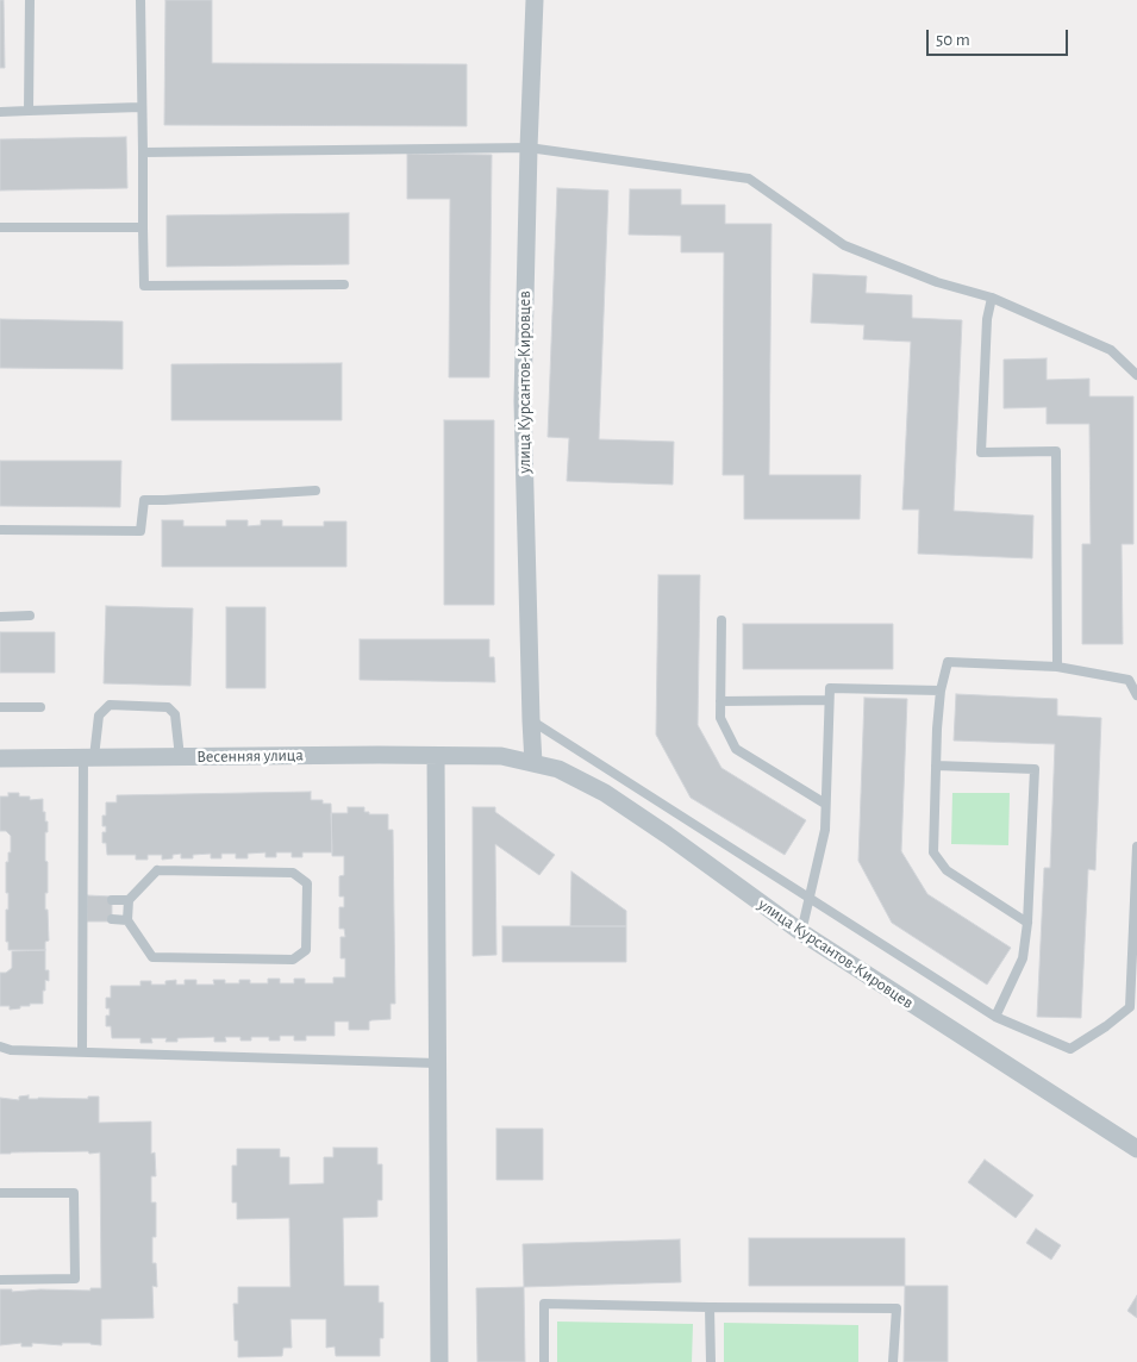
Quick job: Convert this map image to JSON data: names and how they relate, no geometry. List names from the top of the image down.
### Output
{
  "streets": {
    "street": ["улица Курсантов-Кировцев", "Весенняя улица"]
  },
  "crossings": [
    ["улица Курсантов-Кировцев", "Весенняя улица"]
  ],
  "scale_bar": "50 m"
}
